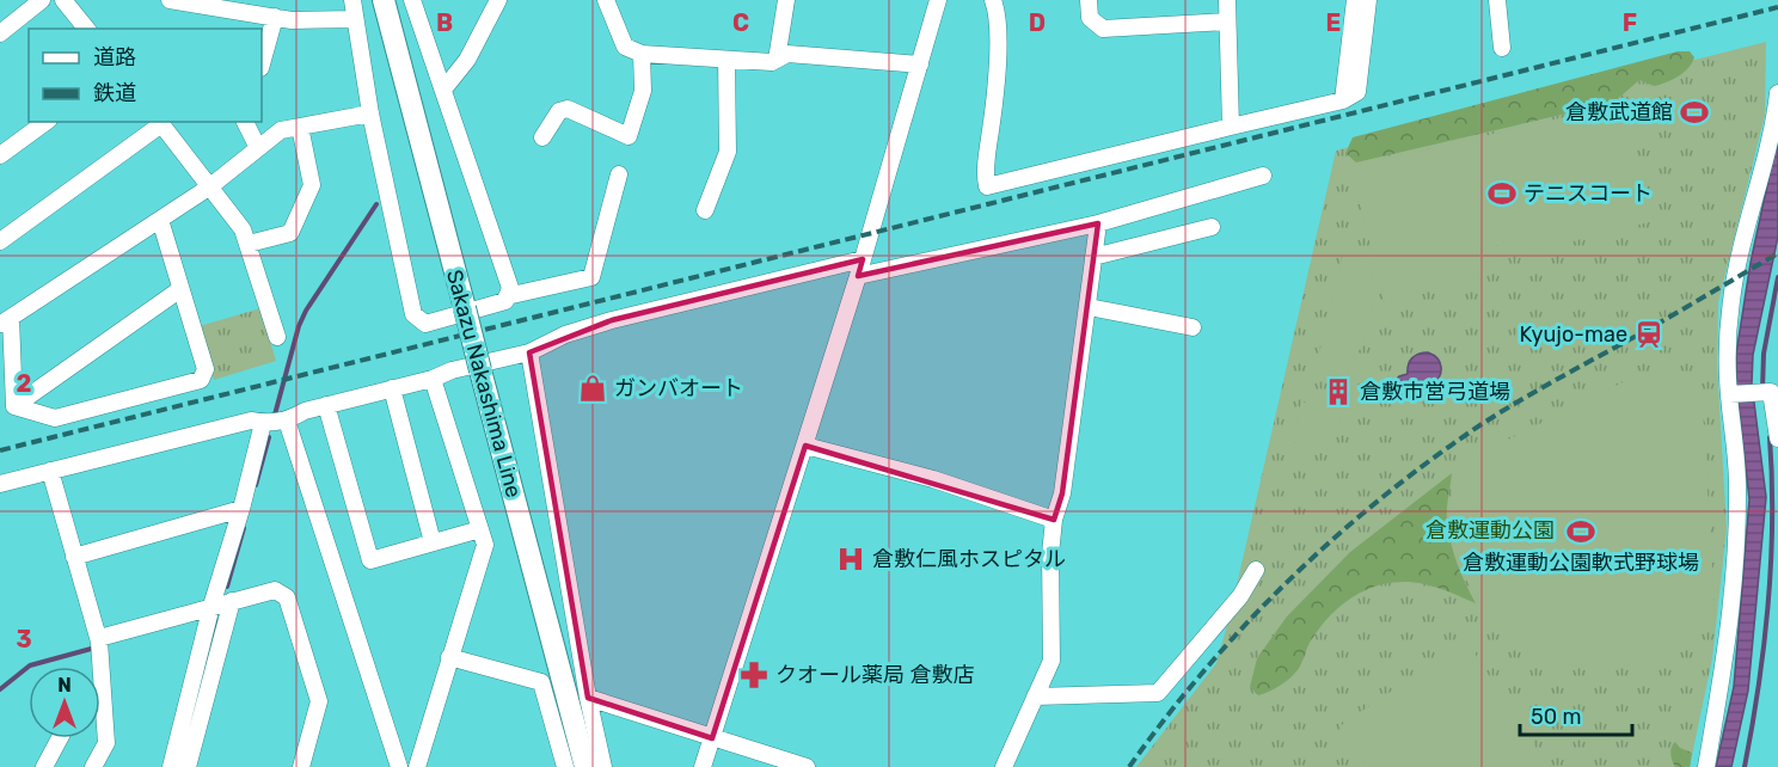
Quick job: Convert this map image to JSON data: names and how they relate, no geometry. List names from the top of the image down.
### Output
{
  "streets": {
    "main road": ["Sakazu Nakashima Line"]
  },
  "parks": ["倉敷運動公園"],
  "places": {
    "sports": ["倉敷武道館", "テニスコート", "倉敷運動公園軟式野球場"],
    "station": ["Kyujo-mae"],
    "shop": ["ガンバオート"],
    "building": ["倉敷市営弓道場"],
    "hospital": ["倉敷仁風ホスピタル"],
    "pharmacy": ["クオール薬局 倉敷店"]
  },
  "legend": ["道路", "鉄道"],
  "scale_bar": "50 m",
  "north": "top",
  "grid": {
    "columns": [
      "B",
      "C",
      "D",
      "E",
      "F"
    ],
    "rows": ["2", "3"]
  }
}
